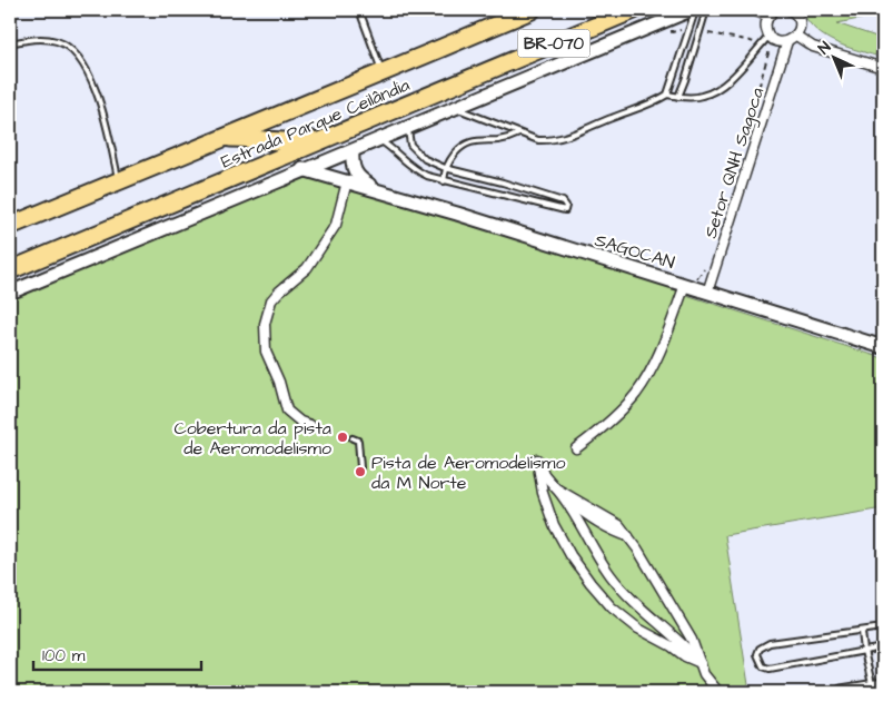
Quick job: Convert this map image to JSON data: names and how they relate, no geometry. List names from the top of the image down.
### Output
{
  "streets": {
    "highway": ["BR-070", "Estrada Parque Ceilândia"],
    "street": ["Setor QNH Sagoca", "SAGOCAN"]
  },
  "crossings": [
    ["Setor QNH Sagoca", "SAGOCAN"]
  ],
  "places": ["Cobertura da pista de Aeromodelismo", "Pista de Aeromodelismo da M Norte"],
  "scale_bar": "100 m",
  "north": "top left"
}
